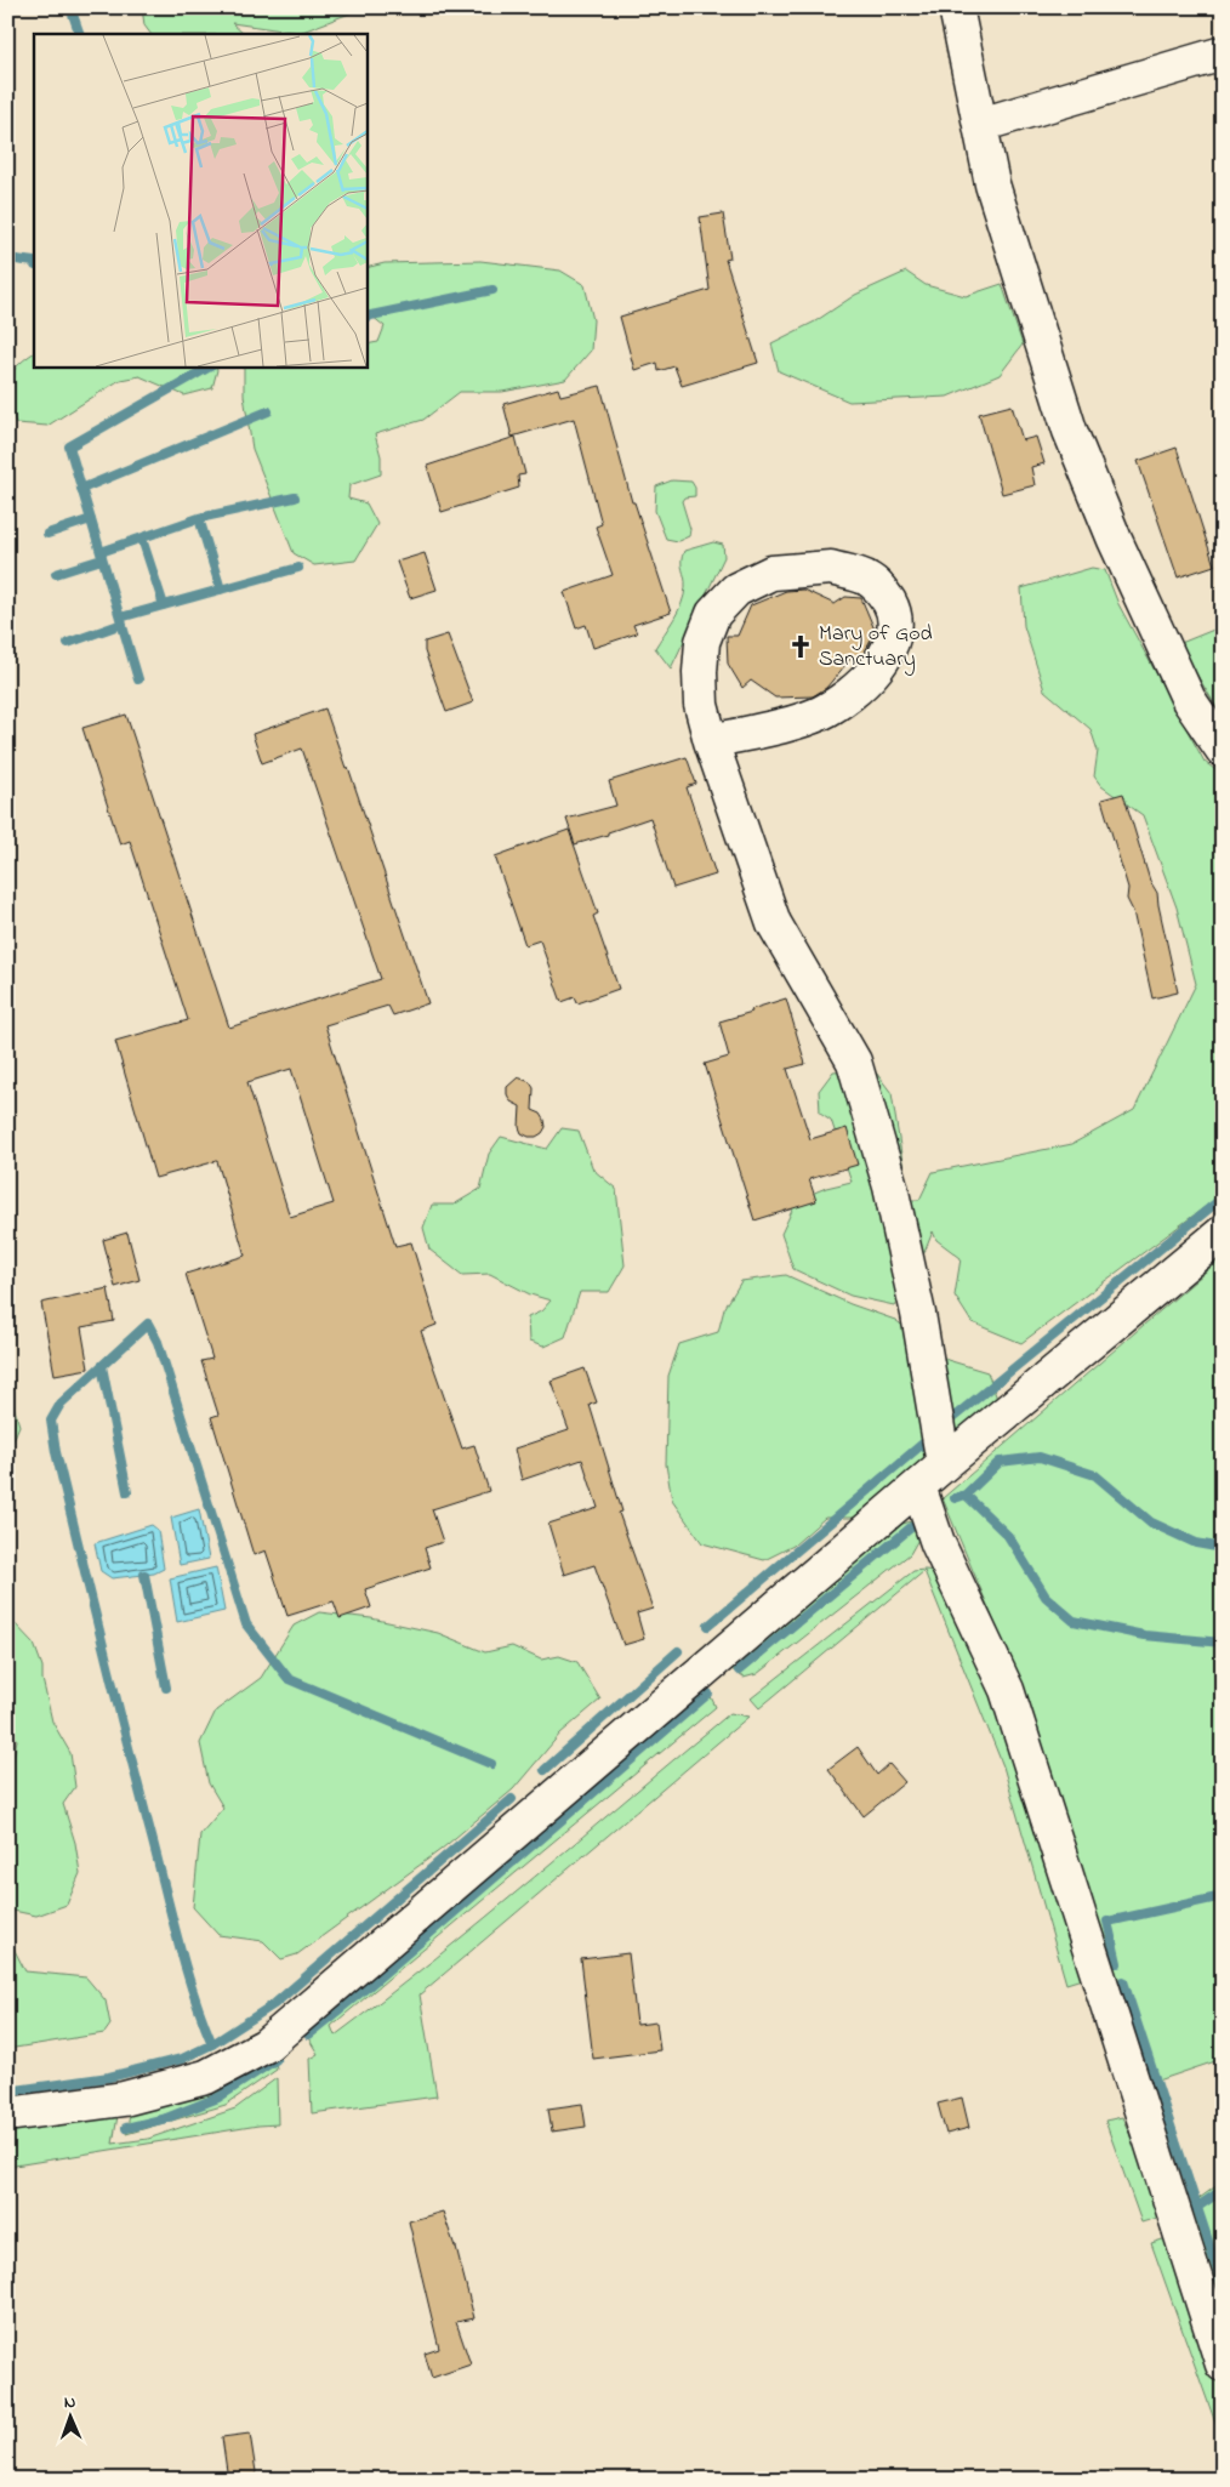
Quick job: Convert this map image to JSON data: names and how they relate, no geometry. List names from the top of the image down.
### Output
{
  "places": {
    "church": ["Mary of God Sanctuary"]
  },
  "north": "top"
}
